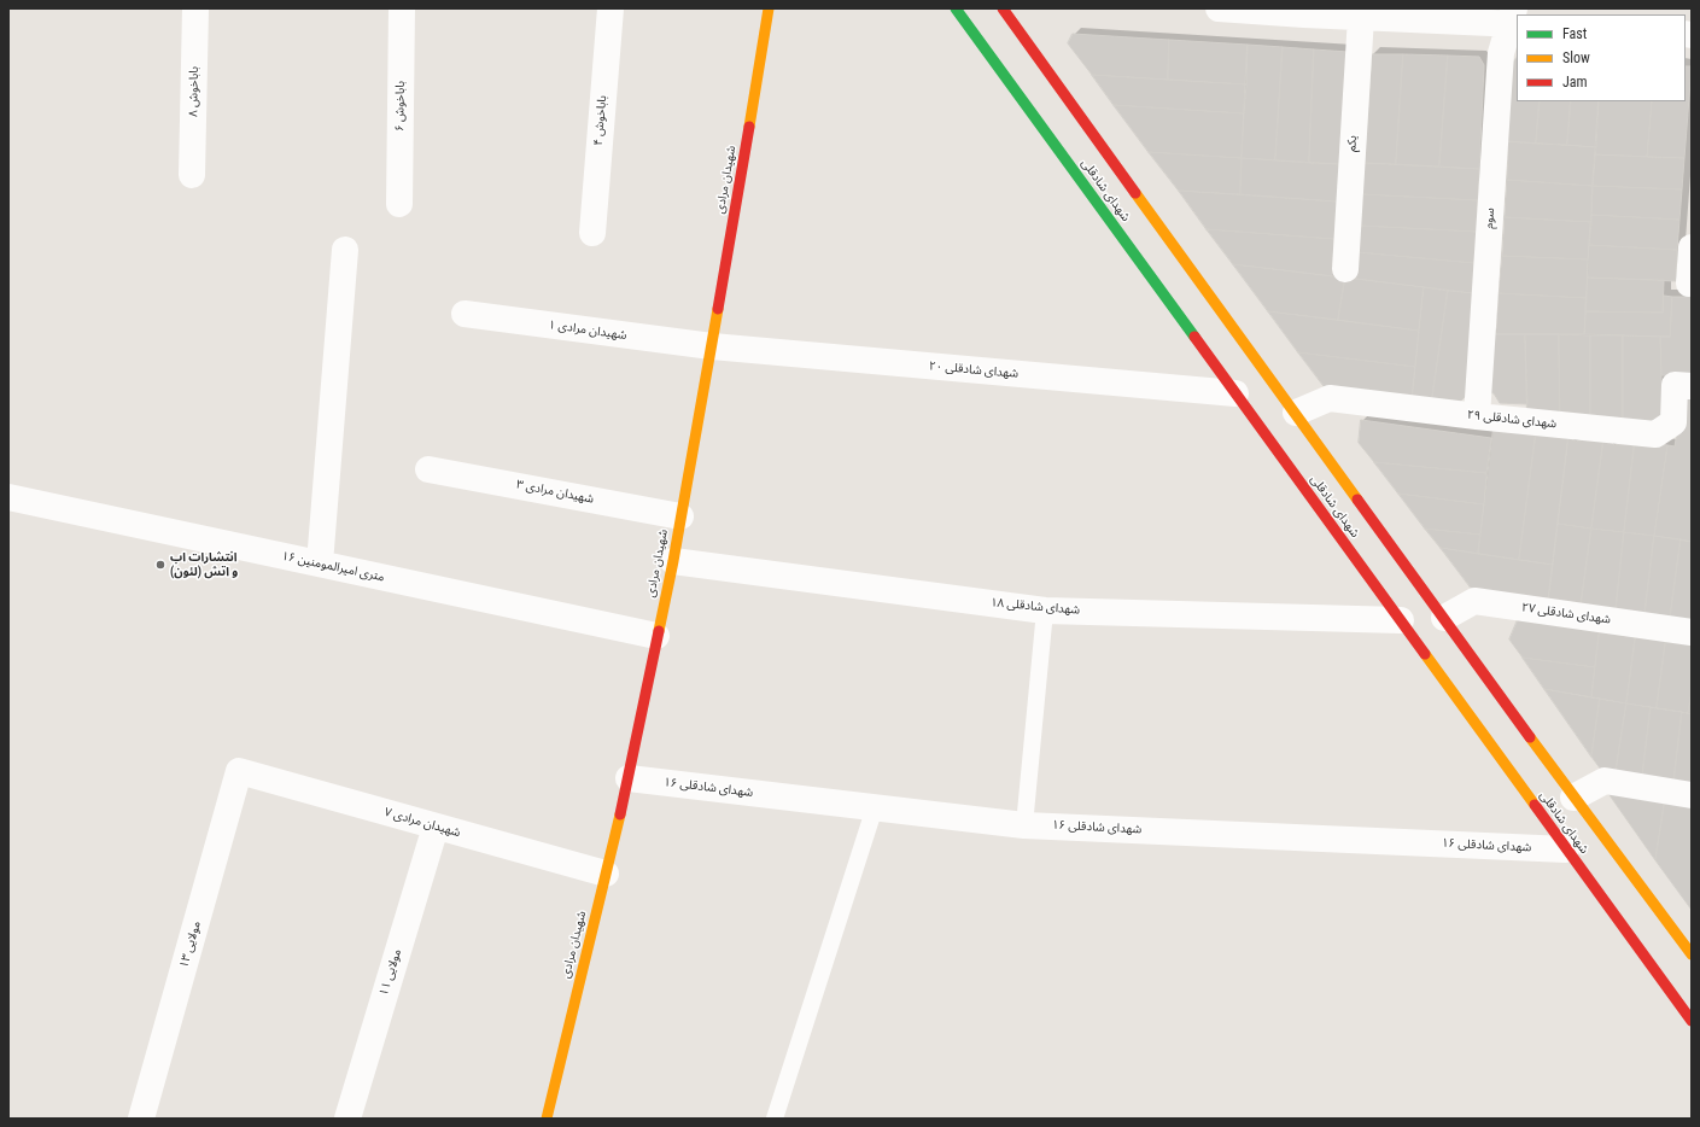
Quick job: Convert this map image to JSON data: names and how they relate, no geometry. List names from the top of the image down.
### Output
{
  "streets": {
    "main road": ["شهیدان مرادی", "شهدای شادقلی"],
    "street": [
      "باباخوش ۸",
      "باباخوش ۶",
      "باباخوش ۴",
      "یکم",
      "سوم",
      "شهیدان مرادی ۱",
      "شهدای شادقلی ۲۰",
      "شهدای شادقلی ۲۹",
      "شهیدان مرادی ۳",
      "۱۶ متری امیرالمومنین",
      "شهدای شادقلی ۱۸",
      "شهدای شادقلی ۲۷",
      "شهدای شادقلی ۱۶",
      "شهیدان مرادی ۷",
      "مولایی ۱۳",
      "مولایی ۱۱"
    ]
  },
  "crossings": [
    ["شهیدان مرادی", "شهیدان مرادی ۱"],
    ["شهیدان مرادی", "شهدای شادقلی ۲۰"],
    ["شهیدان مرادی", "شهیدان مرادی ۳"],
    ["شهیدان مرادی", "۱۶ متری امیرالمومنین"],
    ["شهیدان مرادی", "شهدای شادقلی ۱۸"],
    ["شهیدان مرادی", "شهدای شادقلی ۱۶"],
    ["شهیدان مرادی", "شهیدان مرادی ۷"],
    ["شهدای شادقلی", "شهدای شادقلی ۲۰"],
    ["شهدای شادقلی", "شهدای شادقلی ۲۹"],
    ["شهدای شادقلی", "شهدای شادقلی ۱۸"],
    ["شهدای شادقلی", "شهدای شادقلی ۲۷"],
    ["شهدای شادقلی", "شهدای شادقلی ۱۶"],
    ["سوم", "شهدای شادقلی ۲۹"],
    ["شهیدان مرادی ۱", "شهدای شادقلی ۲۰"],
    ["شهیدان مرادی ۷", "مولایی ۱۳"],
    ["شهیدان مرادی ۷", "مولایی ۱۱"]
  ],
  "places": ["انتشارات اب و اتش (لئون)"],
  "legend": ["Fast", "Slow", "Jam"]
}
